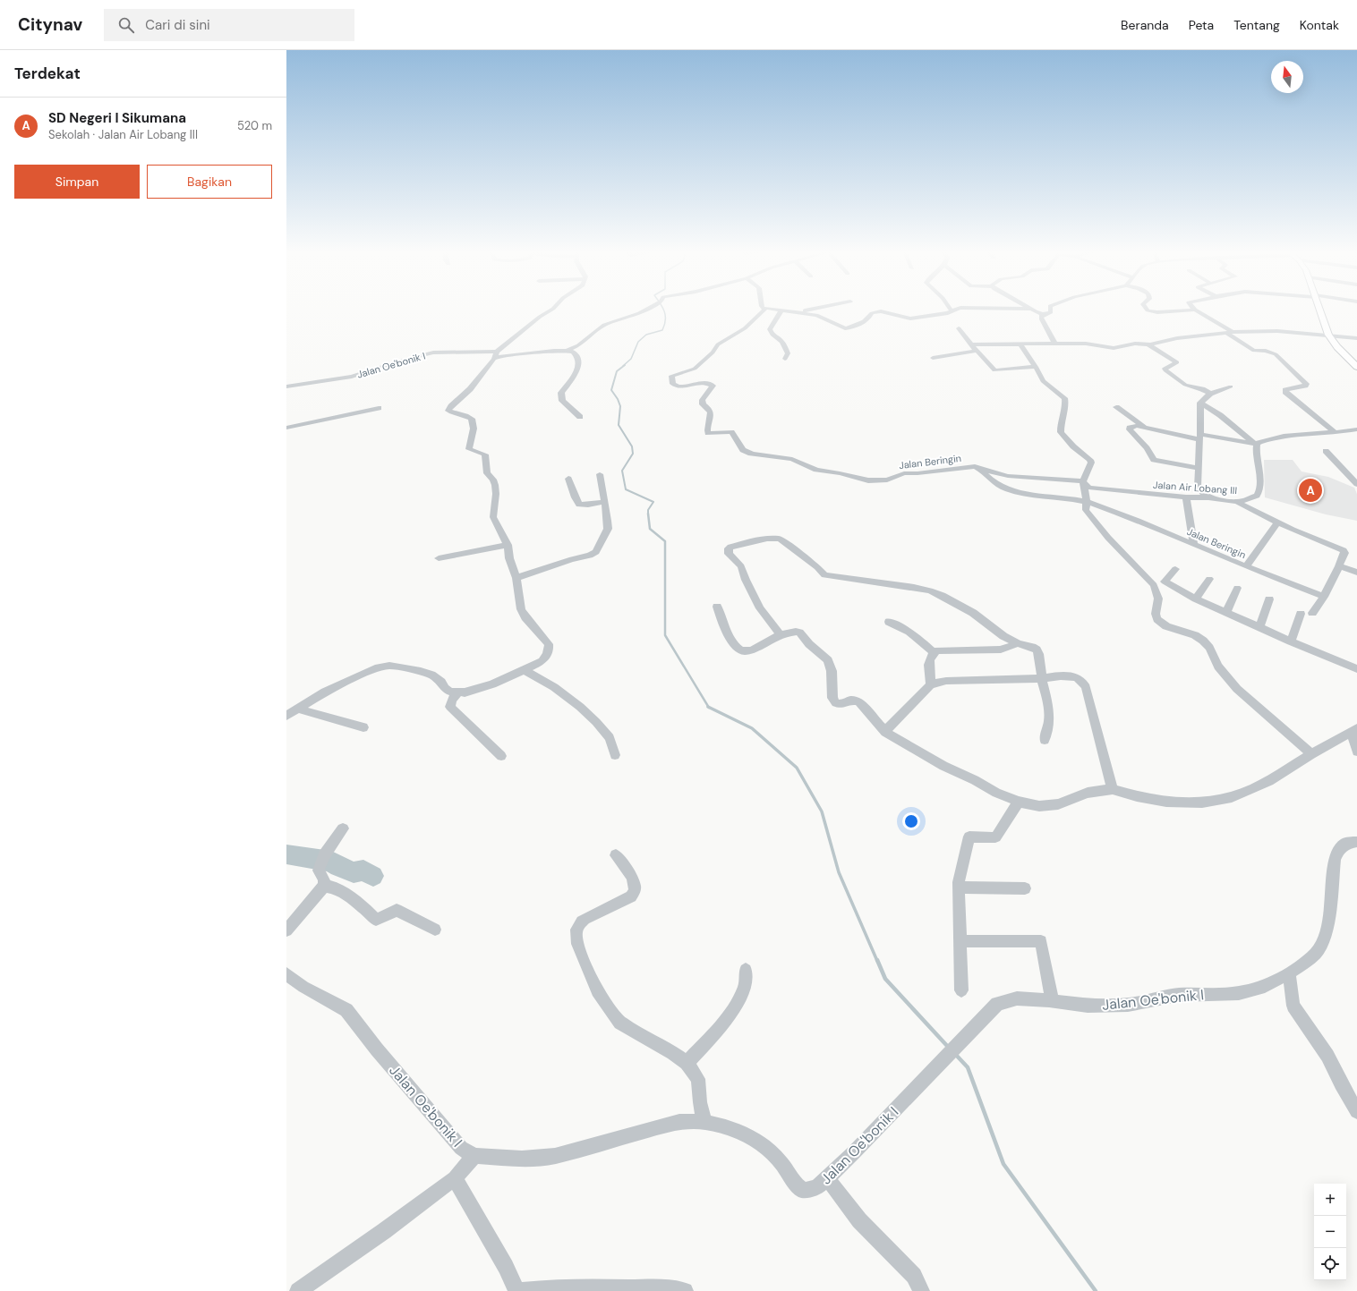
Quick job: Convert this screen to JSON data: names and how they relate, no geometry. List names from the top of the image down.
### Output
{
  "streets": {
    "street": ["Jalan Oe'bonik I", "Jalan Beringin", "Jalan Air Lobang III"]
  },
  "north": "top",
  "page": {
    "header": "Citynav",
    "search": "Cari di sini",
    "nav": [
      "Beranda",
      "Peta",
      "Tentang",
      "Kontak"
    ],
    "heading": "Terdekat",
    "list": [
      {
        "mark": "A",
        "name": "SD Negeri I Sikumana",
        "note": "Sekolah · Jalan Air Lobang III",
        "value": "520 m"
      }
    ],
    "buttons": ["Simpan", "Bagikan"],
    "pins": "A",
    "map_buttons": ["+", "−"]
  }
}
